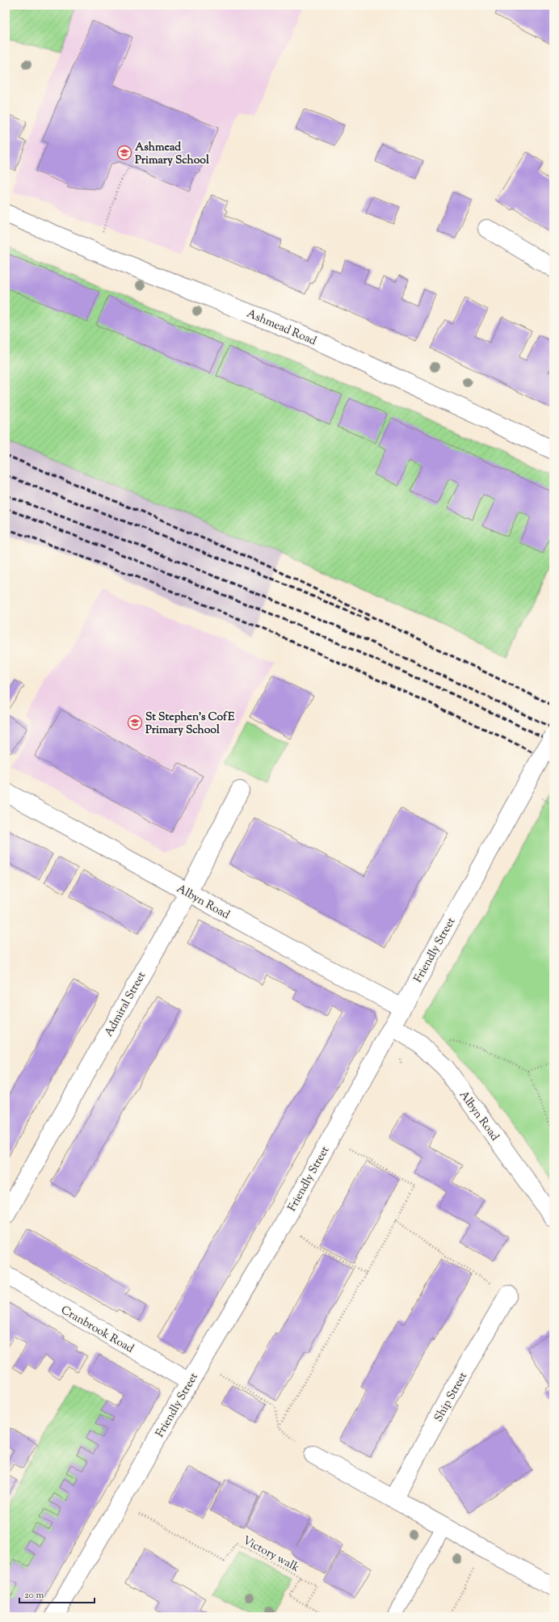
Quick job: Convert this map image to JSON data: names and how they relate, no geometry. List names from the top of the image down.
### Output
{
  "streets": {
    "street": [
      "Ashmead Road",
      "Albyn Road",
      "Friendly Street",
      "Admiral Street",
      "Cranbrook Road",
      "Ship Street"
    ],
    "path": ["Victory walk"]
  },
  "crossings": [
    ["Albyn Road", "Friendly Street"],
    ["Albyn Road", "Admiral Street"],
    ["Friendly Street", "Cranbrook Road"]
  ],
  "places": {
    "school or university": ["Ashmead Primary School", "St Stephen's CofE Primary School"]
  },
  "scale_bar": "20 m"
}
